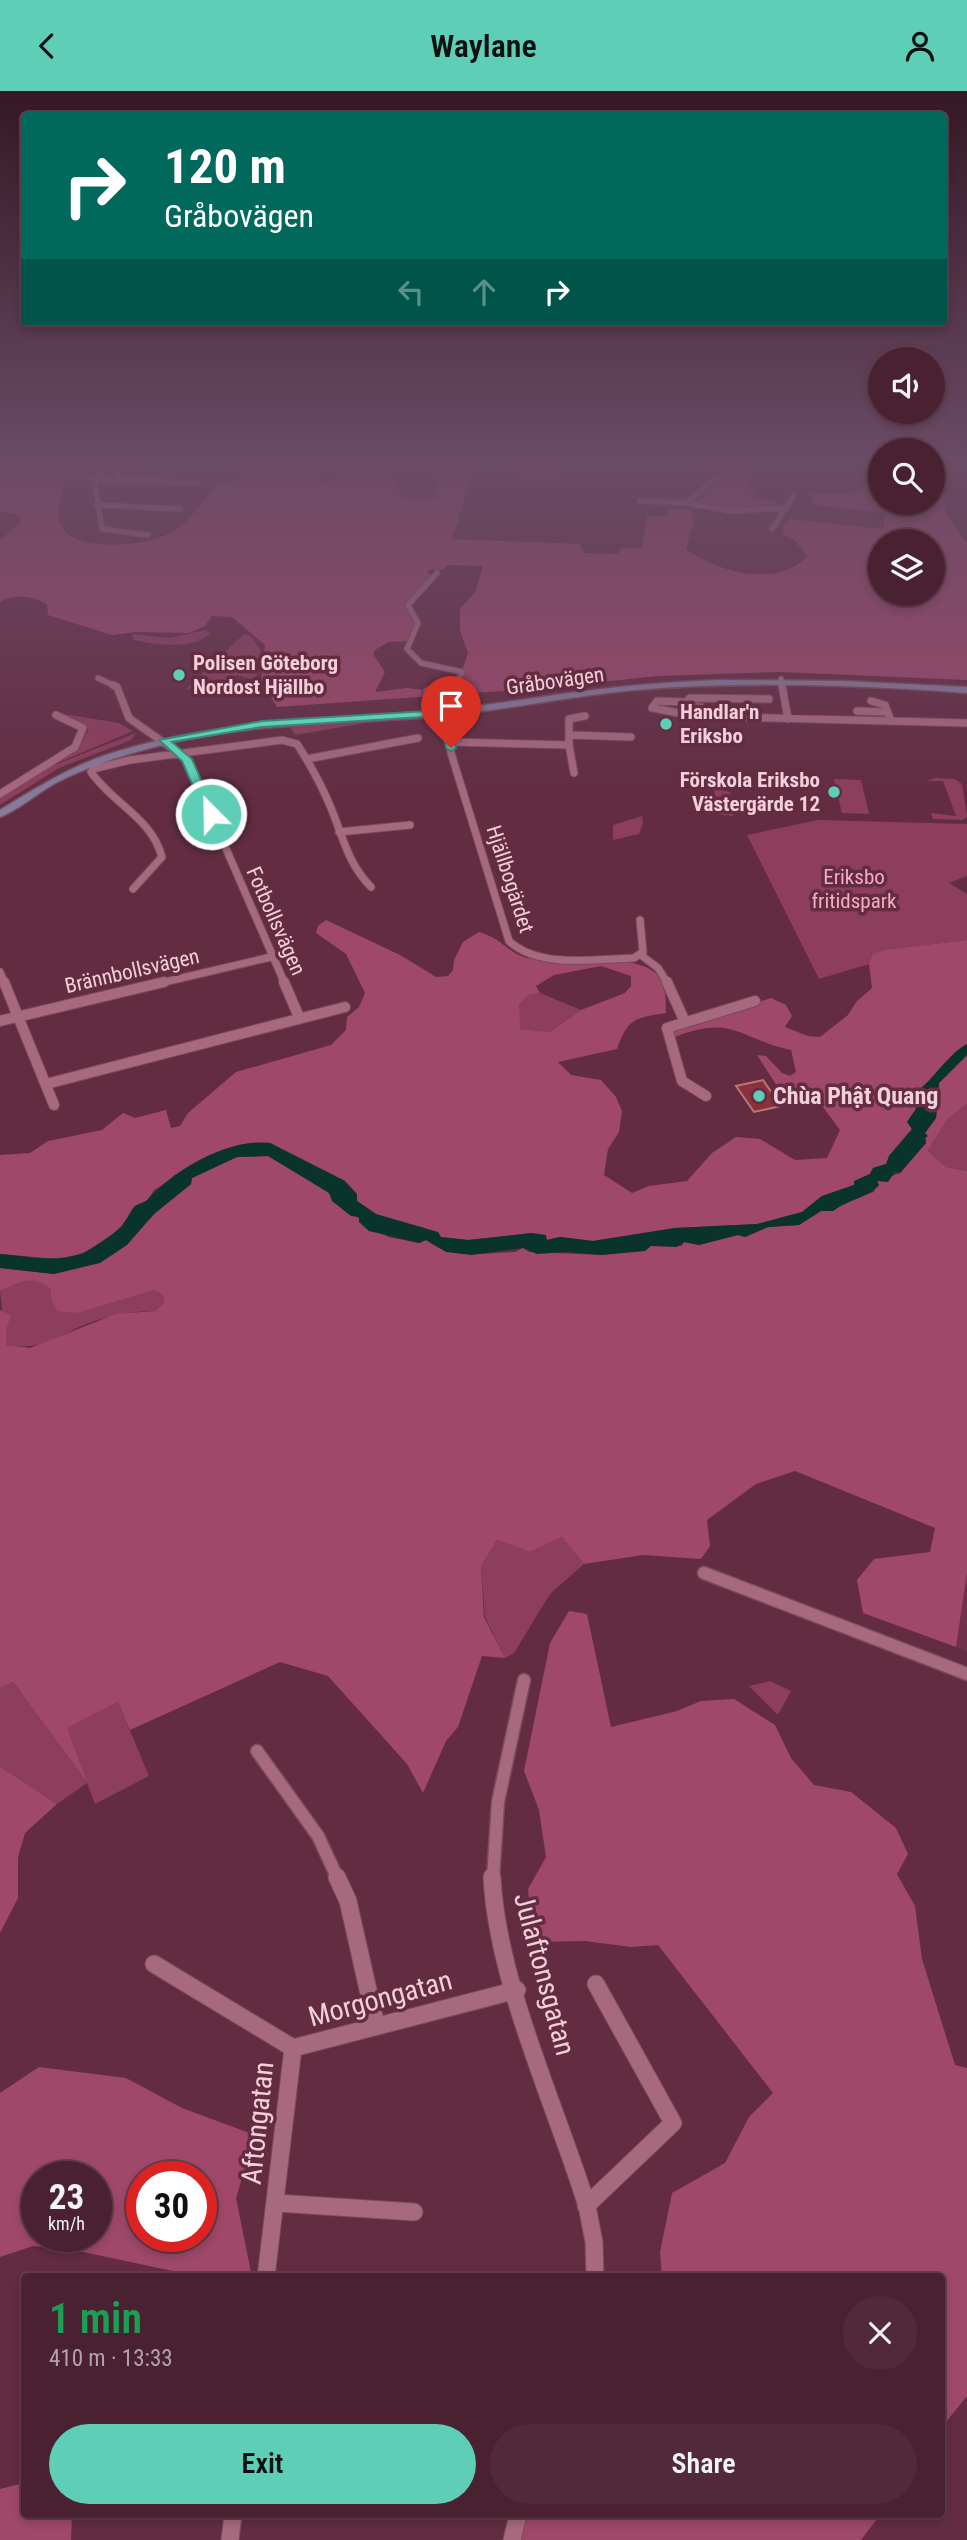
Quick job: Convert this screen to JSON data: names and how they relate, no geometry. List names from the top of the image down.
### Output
{
  "streets": {
    "main road": ["Gråbovägen"],
    "street": [
      "Hjällbogärdet",
      "Fotbollsvägen",
      "Brännbollsvägen",
      "Julaftonsgatan",
      "Morgongatan",
      "Aftongatan"
    ]
  },
  "crossings": [
    ["Gråbovägen", "Hjällbogärdet"],
    ["Gråbovägen", "Fotbollsvägen"],
    ["Fotbollsvägen", "Brännbollsvägen"],
    ["Julaftonsgatan", "Morgongatan"],
    ["Morgongatan", "Aftongatan"]
  ],
  "parks": ["Eriksbo fritidspark"],
  "places": [
    "Polisen Göteborg Nordost Hjällbo",
    "Handlar'n Eriksbo",
    "Förskola Eriksbo Västergärde 12",
    "Chùa Phật Quang"
  ],
  "page": {
    "header": "Waylane",
    "turn": ["120 m", "Gråbovägen"],
    "speed": "23 km/h",
    "limit": "30",
    "heading": ["1 min", "410 m · 13:33"],
    "buttons": ["Exit", "Share"]
  }
}
